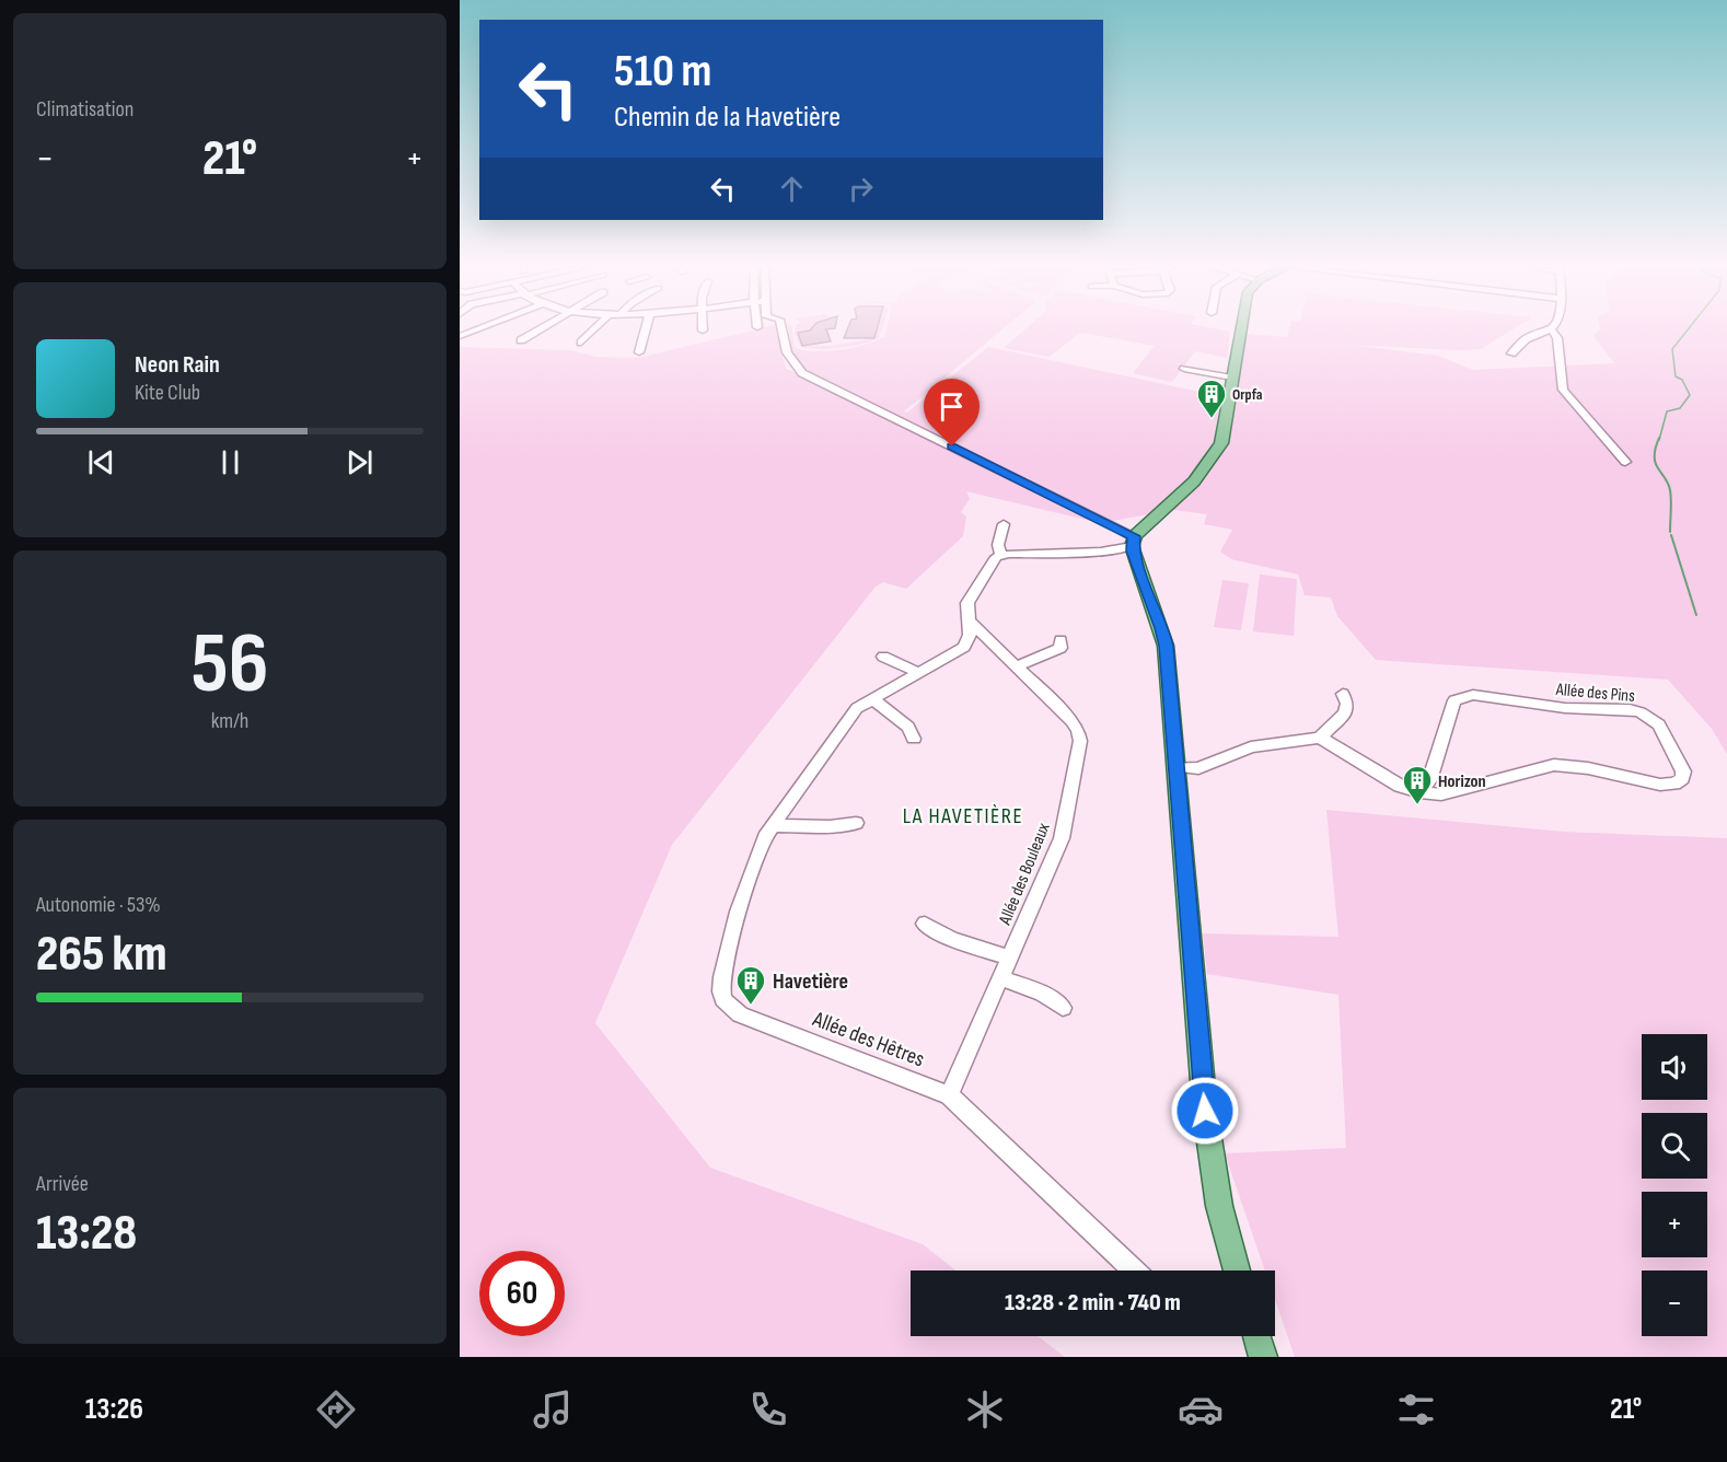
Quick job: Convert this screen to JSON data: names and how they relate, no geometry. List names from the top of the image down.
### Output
{
  "streets": {
    "street": ["Allée des Pins", "Allée des Bouleaux", "Allée des Hêtres"]
  },
  "crossings": [
    ["Allée des Bouleaux", "Allée des Hêtres"]
  ],
  "districts": ["LA HAVETIÈRE"],
  "places": {
    "building": ["Orpfa", "Horizon", "Havetière"]
  },
  "page": {
    "tile": [
      "Climatisation",
      ["56", "km/h"],
      ["Autonomie · 53%", "265 km"],
      ["Arrivée", "13:28"]
    ],
    "turn": ["510 m", "Chemin de la Havetière"],
    "heat": ["−", "21°", "+"],
    "song": ["Neon Rain", "Kite Club"],
    "map_buttons": ["+", "−"],
    "limit": "60",
    "trip": "13:28 · 2 min · 740 m",
    "tabs": ["13:26", "21°"]
  }
}
